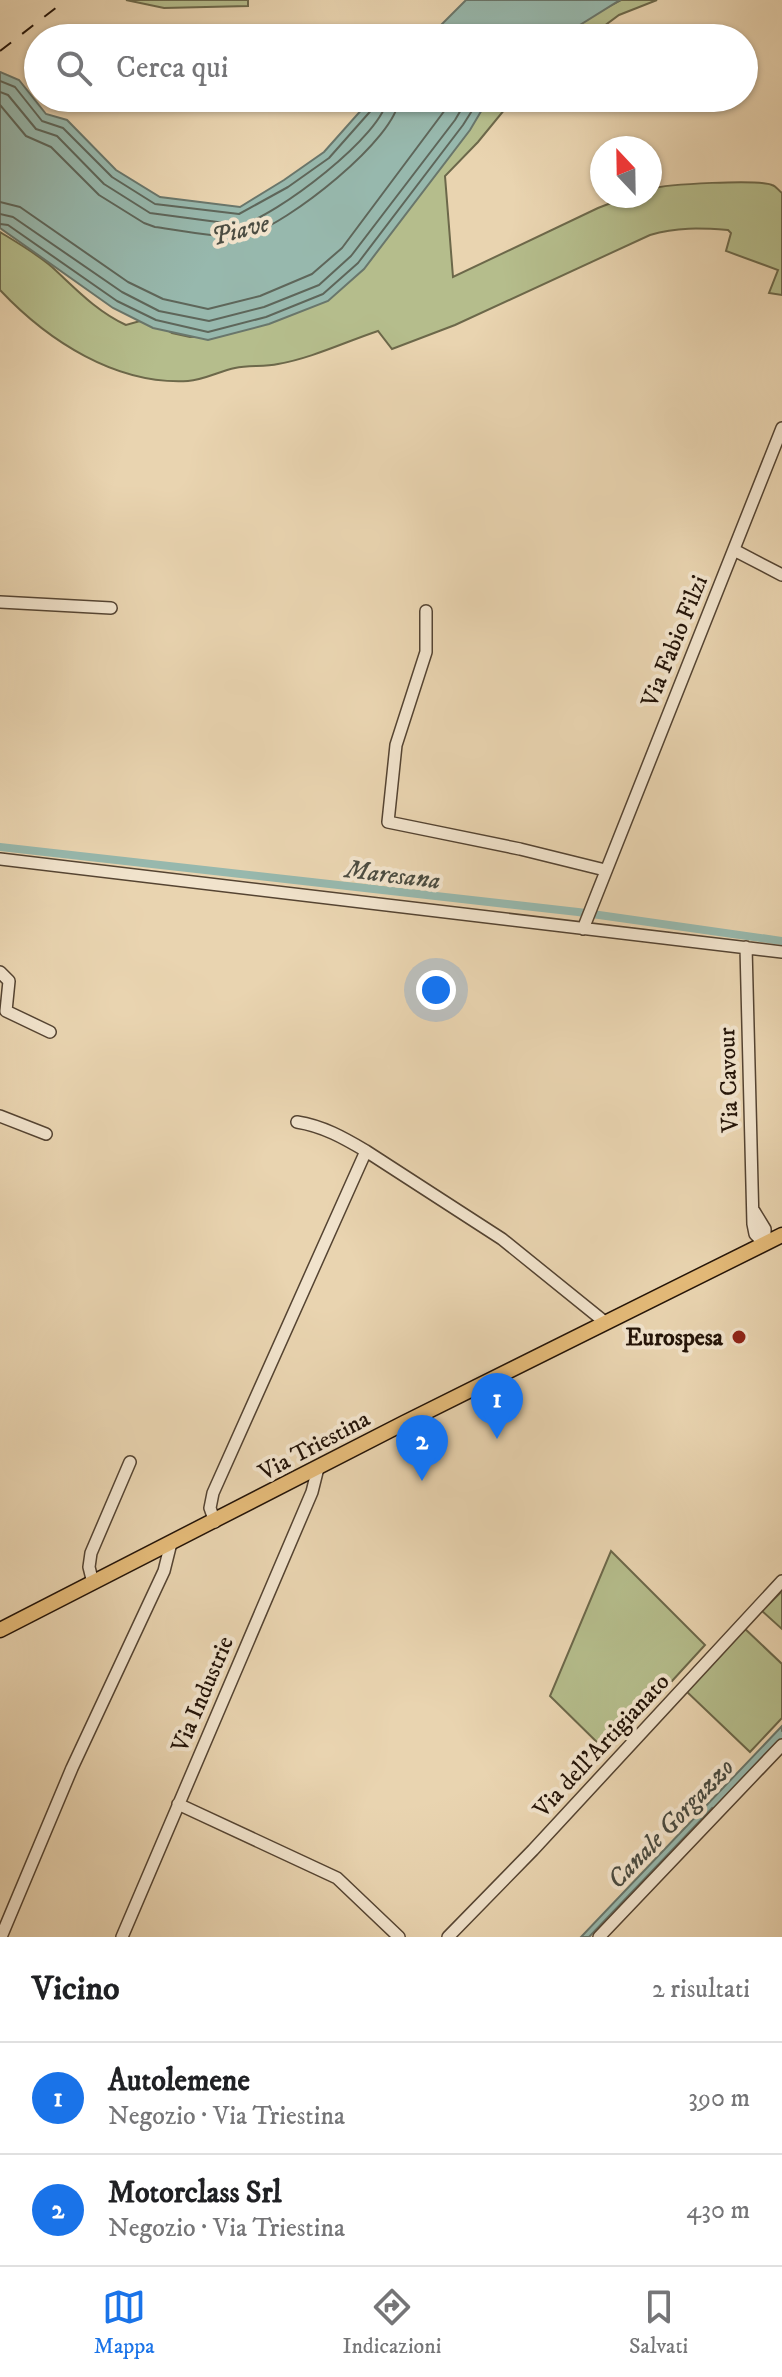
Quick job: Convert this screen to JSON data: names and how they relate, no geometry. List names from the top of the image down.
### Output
{
  "streets": {
    "main road": ["Via Triestina"],
    "street": [
      "Via Fabio Filzi",
      "Via Cavour",
      "Via Industrie",
      "Via dell'Artigianato"
    ]
  },
  "crossings": [
    ["Via Cavour", "Via Triestina"],
    ["Via Triestina", "Via Industrie"]
  ],
  "water": ["Piave", "Maresana", "Canale Gorgazzo"],
  "places": ["Eurospesa"],
  "north": "top",
  "page": {
    "search": "Cerca qui",
    "pins": ["1", "2"],
    "heading": ["Vicino", "2 risultati"],
    "list": [
      {
        "mark": "1",
        "name": "Autolemene",
        "note": "Negozio · Via Triestina",
        "value": "390 m"
      },
      {
        "mark": "2",
        "name": "Motorclass Srl",
        "note": "Negozio · Via Triestina",
        "value": "430 m"
      }
    ],
    "nav": ["Mappa", "Indicazioni", "Salvati"]
  }
}
